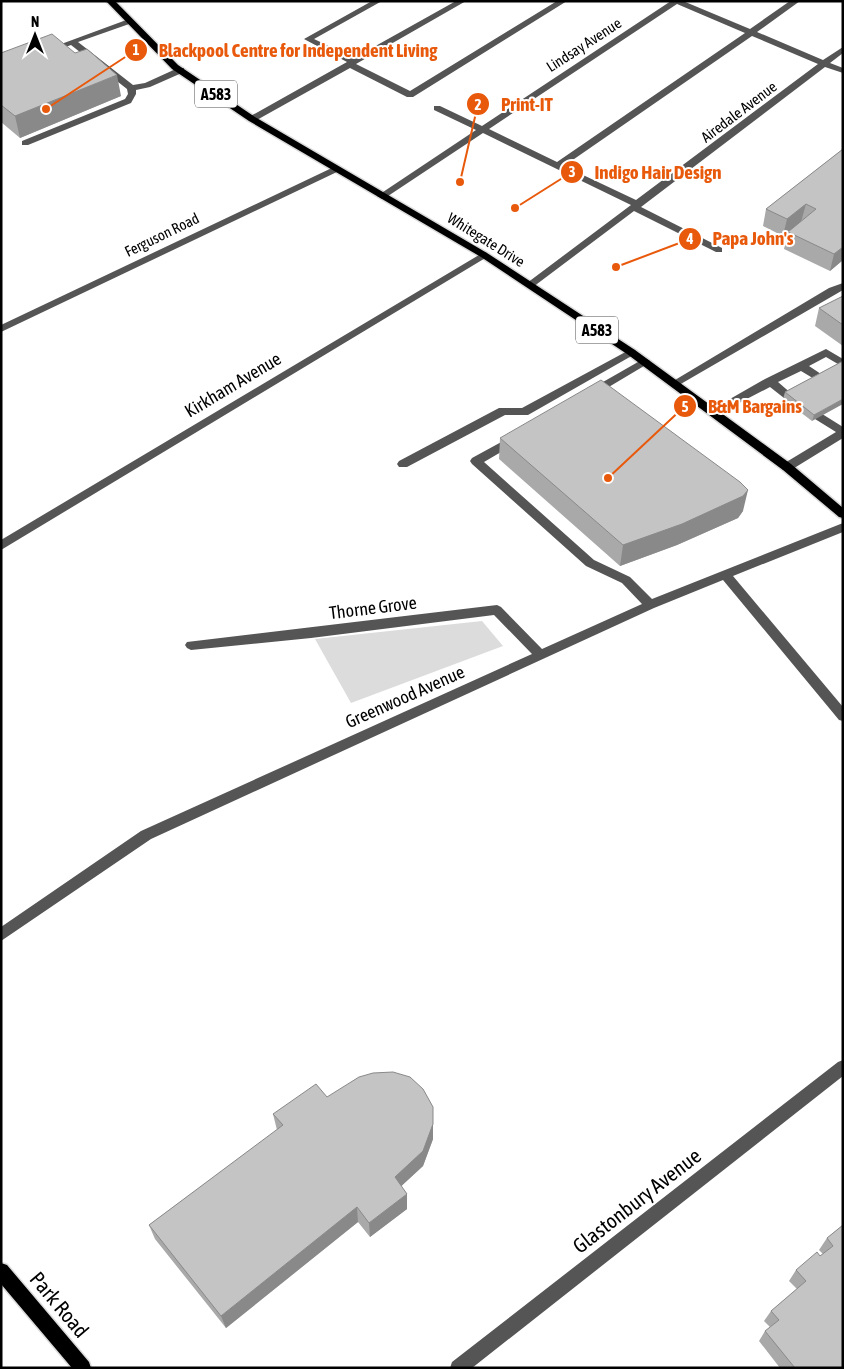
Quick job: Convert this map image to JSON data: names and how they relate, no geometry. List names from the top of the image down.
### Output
{
  "streets": {
    "main road": ["A583", "Whitegate Drive", "Park Road"],
    "street": [
      "Lindsay Avenue",
      "Airedale Avenue",
      "Ferguson Road",
      "Kirkham Avenue",
      "Thorne Grove",
      "Greenwood Avenue",
      "Glastonbury Avenue"
    ]
  },
  "crossings": [
    ["Lindsay Avenue", "Whitegate Drive"],
    ["Airedale Avenue", "Whitegate Drive"],
    ["Ferguson Road", "Whitegate Drive"],
    ["Whitegate Drive", "Kirkham Avenue"],
    ["Thorne Grove", "Greenwood Avenue"]
  ],
  "places": [
    "Blackpool Centre for Independent Living",
    "Print-IT",
    "Indigo Hair Design",
    "Papa John's",
    "B&M Bargains"
  ],
  "north": "top"
}
